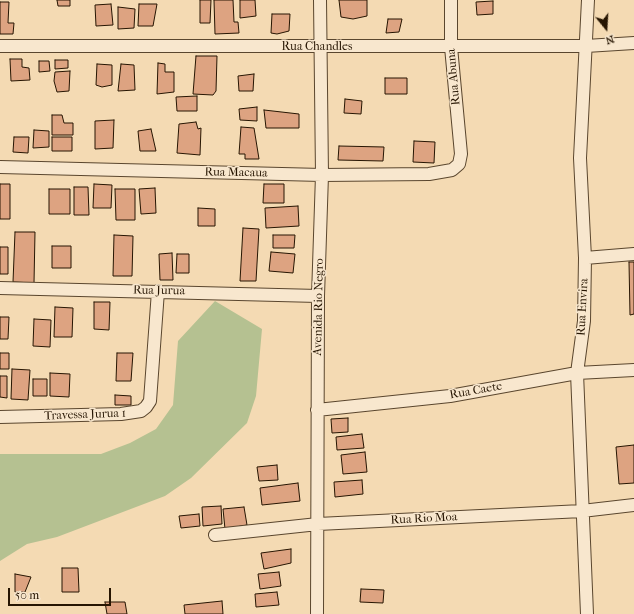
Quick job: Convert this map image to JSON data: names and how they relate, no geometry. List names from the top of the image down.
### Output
{
  "streets": {
    "street": [
      "Rua Chandles",
      "Rua Abuna",
      "Rua Macaua",
      "Rua Jurua",
      "Avenida Rio Negro",
      "Rua Envira",
      "Rua Caete",
      "Travessa Jurua 1",
      "Rua Rio Moa"
    ]
  },
  "crossings": [
    ["Rua Chandles", "Rua Abuna"],
    ["Rua Chandles", "Avenida Rio Negro"],
    ["Rua Chandles", "Rua Envira"],
    ["Rua Abuna", "Rua Macaua"],
    ["Rua Macaua", "Avenida Rio Negro"],
    ["Rua Jurua", "Avenida Rio Negro"],
    ["Rua Jurua", "Travessa Jurua 1"],
    ["Avenida Rio Negro", "Rua Caete"],
    ["Avenida Rio Negro", "Rua Rio Moa"],
    ["Rua Envira", "Rua Caete"],
    ["Rua Envira", "Rua Rio Moa"]
  ],
  "scale_bar": "50 m",
  "north": "bottom"
}
